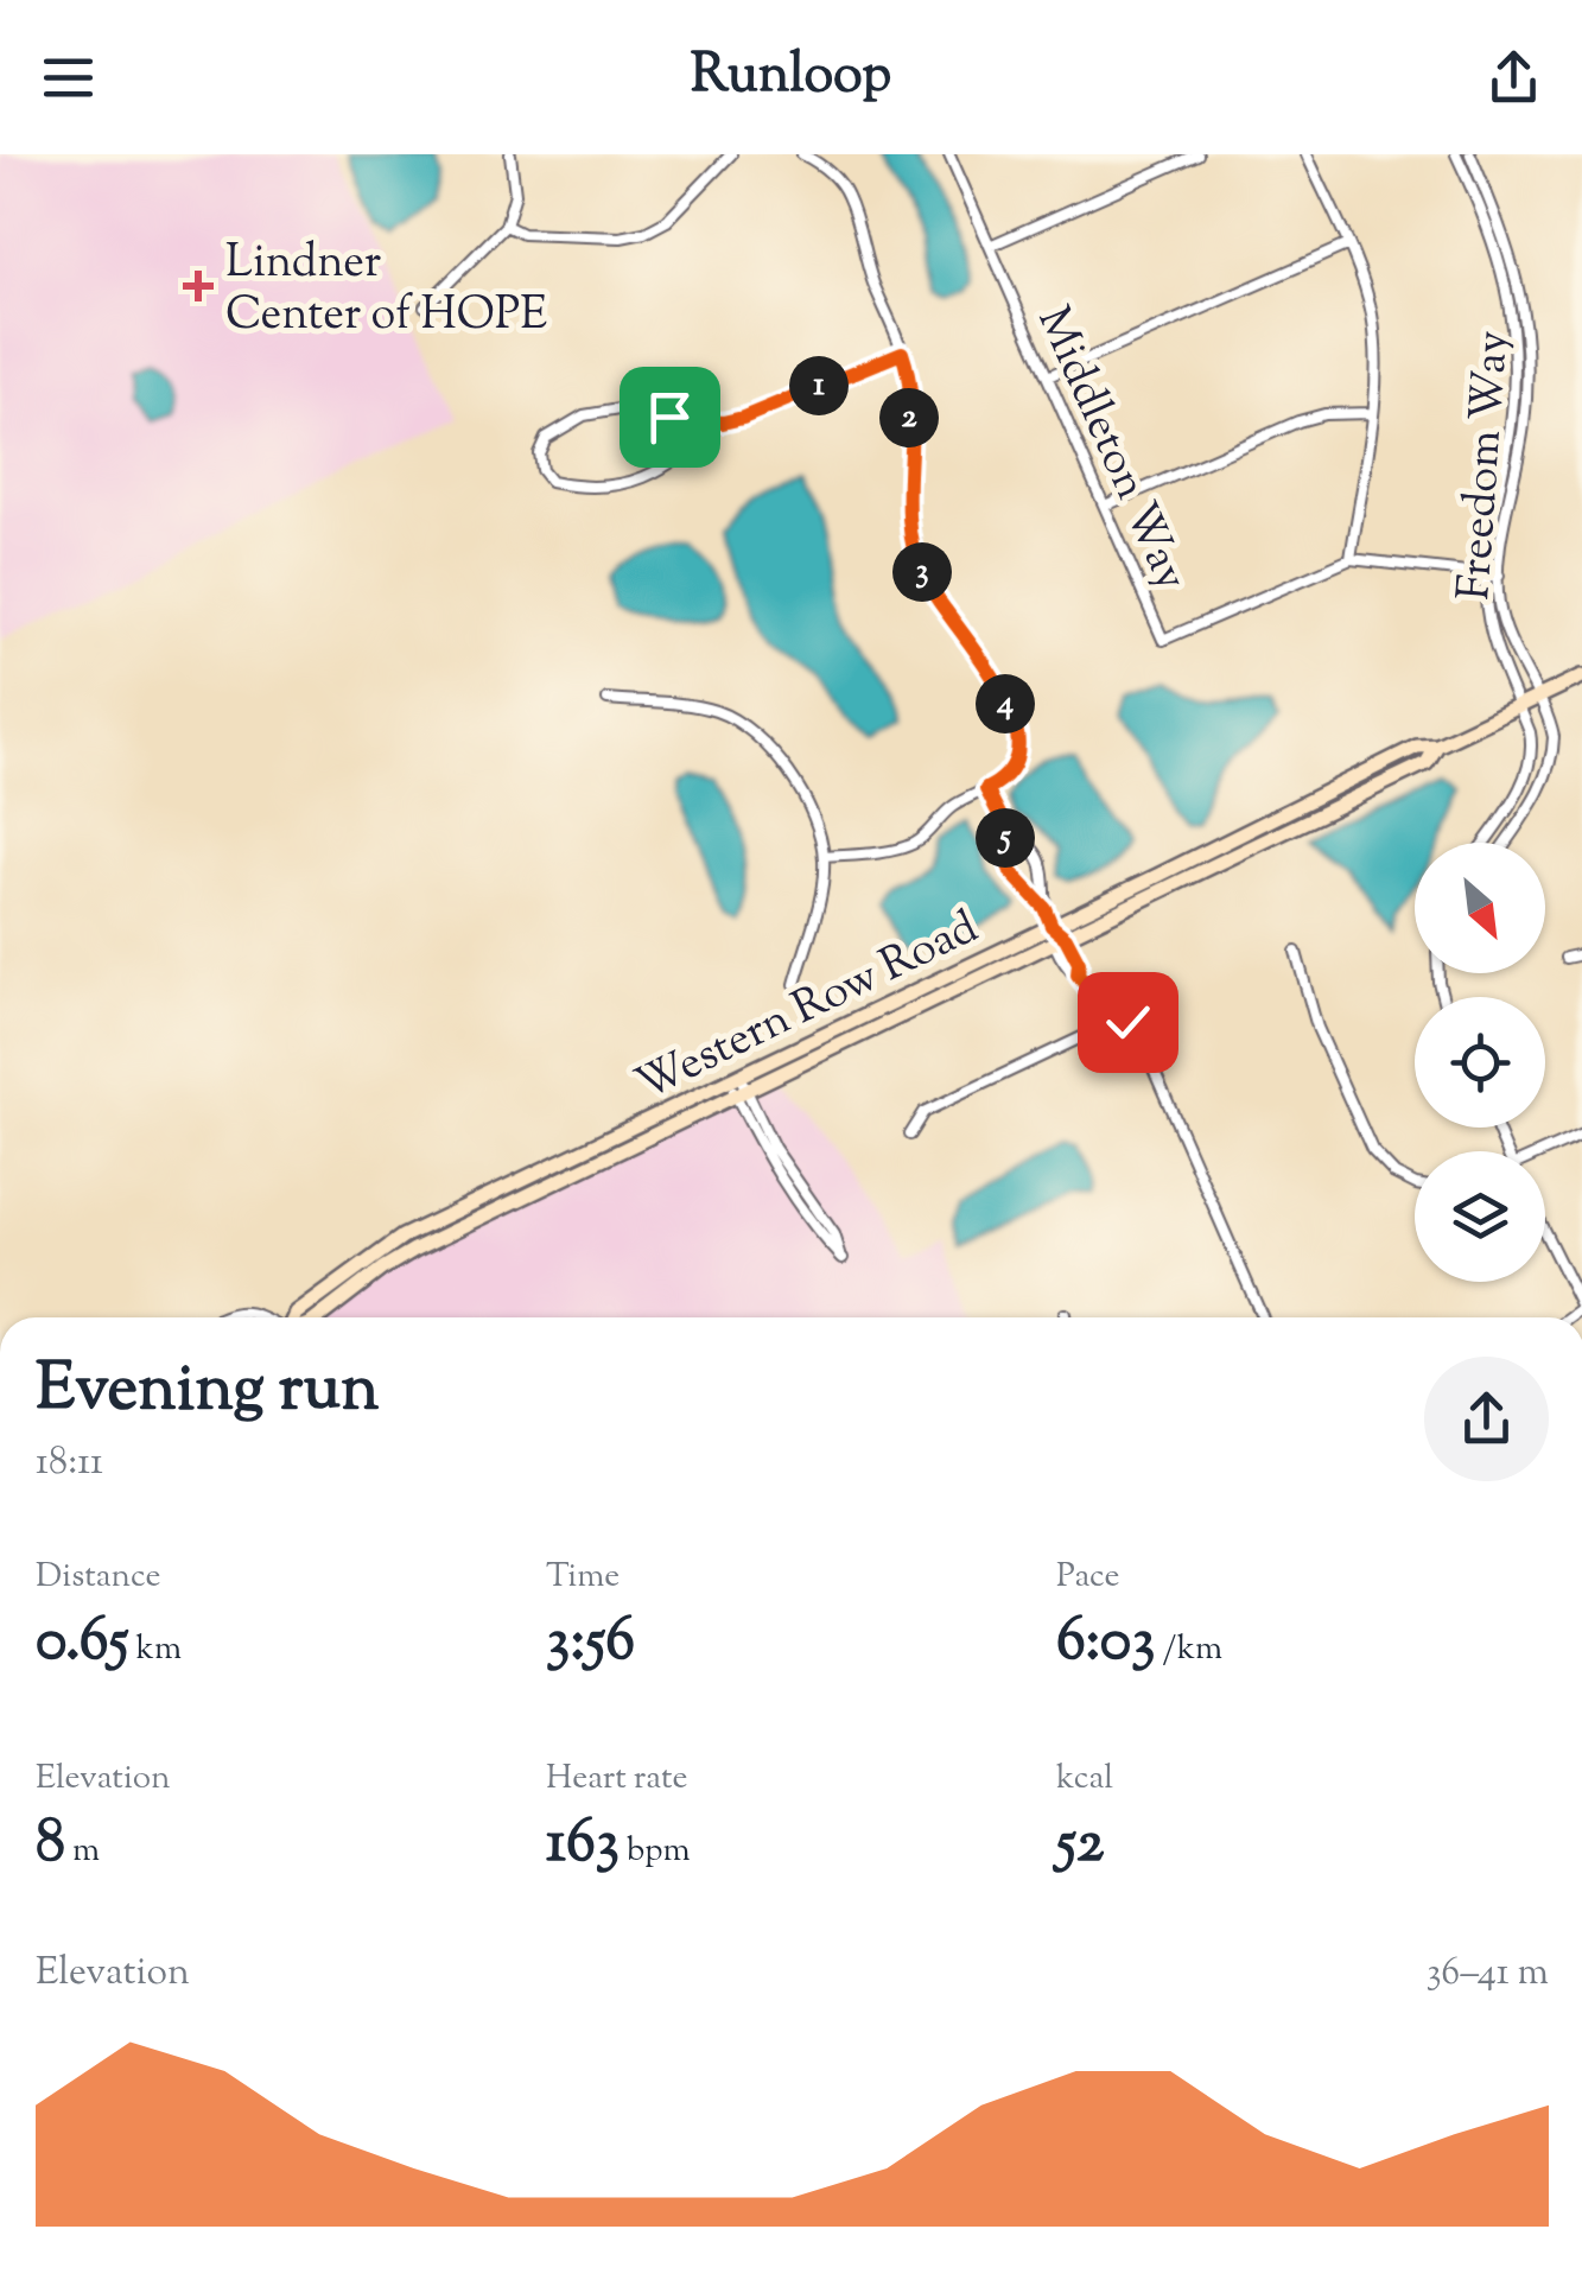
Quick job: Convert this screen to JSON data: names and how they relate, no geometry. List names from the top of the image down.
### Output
{
  "streets": {
    "street": ["Middleton Way", "Freedom Way", "Western Row Road"]
  },
  "crossings": [
    ["Middleton Way", "Freedom Way"],
    ["Freedom Way", "Western Row Road"]
  ],
  "places": {
    "health": ["Lindner Center of HOPE"]
  },
  "north": "bottom right",
  "page": {
    "header": "Runloop",
    "pins": [
      "1",
      "2",
      "3",
      "4",
      "5"
    ],
    "heading": ["Evening run", "18:11"],
    "stats": [
      ["Distance", "0.65 km"],
      ["Time", "3:56"],
      ["Pace", "6:03 /km"],
      ["Elevation", "8 m"],
      ["Heart rate", "163 bpm"],
      ["kcal", "52"]
    ],
    "chart": ["Elevation", "36–41 m"]
  }
}
